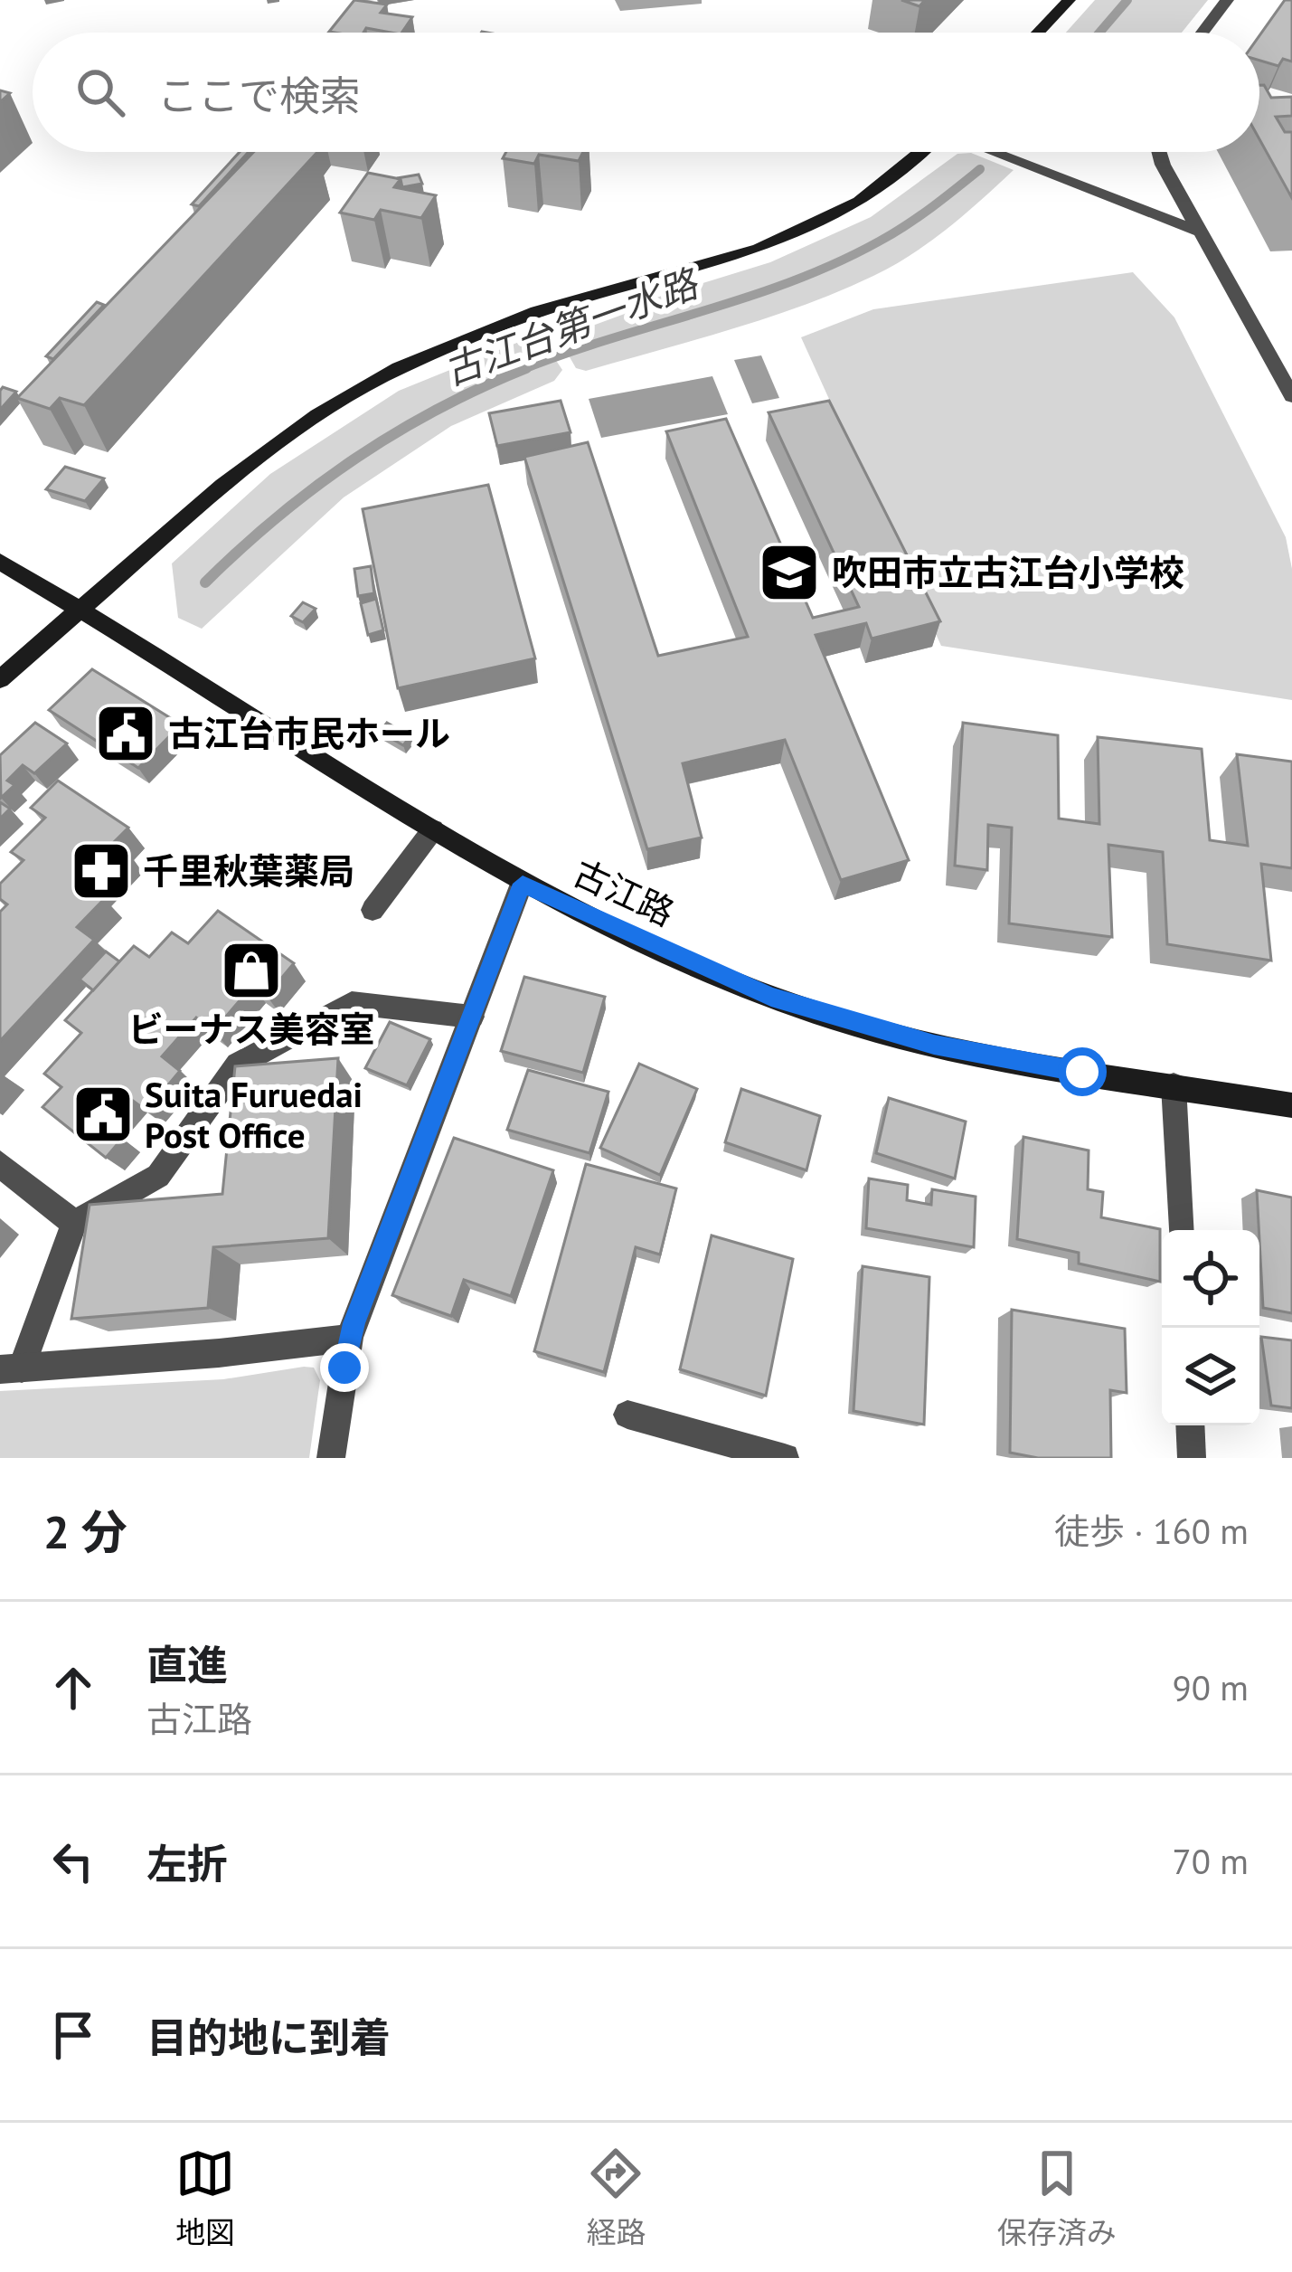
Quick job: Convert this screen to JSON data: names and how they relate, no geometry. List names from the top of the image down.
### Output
{
  "streets": {
    "street": ["古江路"]
  },
  "water": ["古江台第一水路"],
  "places": {
    "school or university": ["吹田市立古江台小学校"],
    "public building": ["古江台市民ホール", "Suita Furuedai Post Office"],
    "pharmacy": ["千里秋葉薬局"],
    "shop": ["ビーナス美容室"]
  },
  "page": {
    "search": "ここで検索",
    "heading": ["2 分", "徒歩 · 160 m"],
    "list": [
      ["直進", "古江路", "90 m"],
      ["左折", "70 m"],
      "目的地に到着"
    ],
    "nav": ["地図", "経路", "保存済み"]
  }
}
